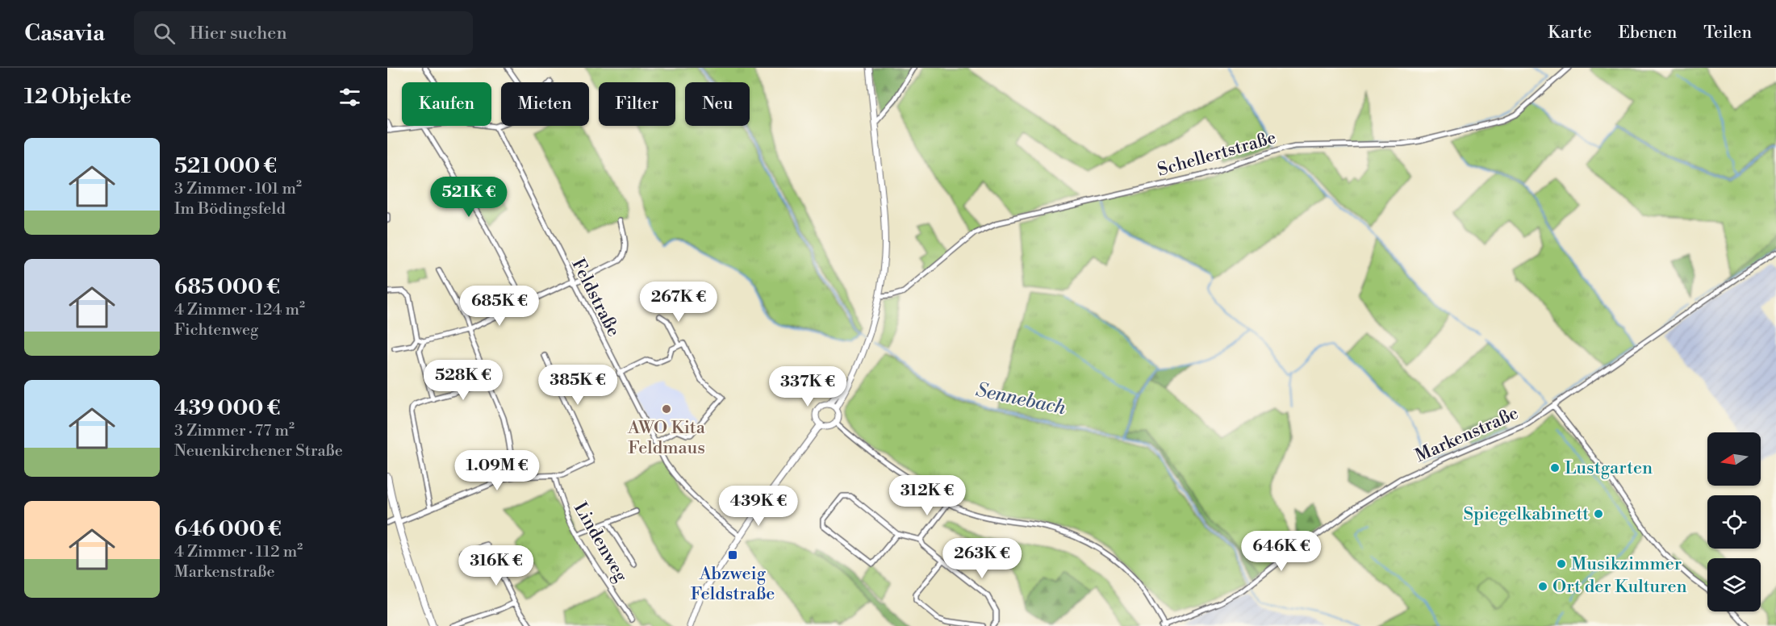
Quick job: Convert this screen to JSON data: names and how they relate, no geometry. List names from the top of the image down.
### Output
{
  "streets": {
    "street": [
      "Schellertstraße",
      "Feldstraße",
      "Markenstraße",
      "Lindenweg"
    ]
  },
  "water": ["Sennebach"],
  "places": {
    "other": [
      "AWO Kita Feldmaus",
      "Lustgarten",
      "Spiegelkabinett",
      "Musikzimmer",
      "Ort der Kulturen"
    ],
    "transit": ["Abzweig Feldstraße"]
  },
  "north": "left",
  "page": {
    "header": "Casavia",
    "search": "Hier suchen",
    "nav": ["Karte", "Ebenen", "Teilen"],
    "heading": "12 Objekte",
    "chip": [
      "Kaufen",
      "Mieten",
      "Filter",
      "Neu"
    ],
    "list": [
      {
        "name": "521 000 €",
        "note": "3 Zimmer · 101 m² · Im Bödingsfeld"
      },
      {
        "name": "685 000 €",
        "note": "4 Zimmer · 124 m² · Fichtenweg"
      },
      {
        "name": "439 000 €",
        "note": "3 Zimmer · 77 m² · Neuenkirchener Straße"
      },
      {
        "name": "646 000 €",
        "note": "4 Zimmer · 112 m² · Markenstraße"
      }
    ],
    "price": [
      "521K €",
      "267K €",
      "685K €",
      "528K €",
      "385K €",
      "337K €",
      "1.09M €",
      "312K €",
      "439K €",
      "646K €",
      "263K €",
      "316K €"
    ]
  }
}
